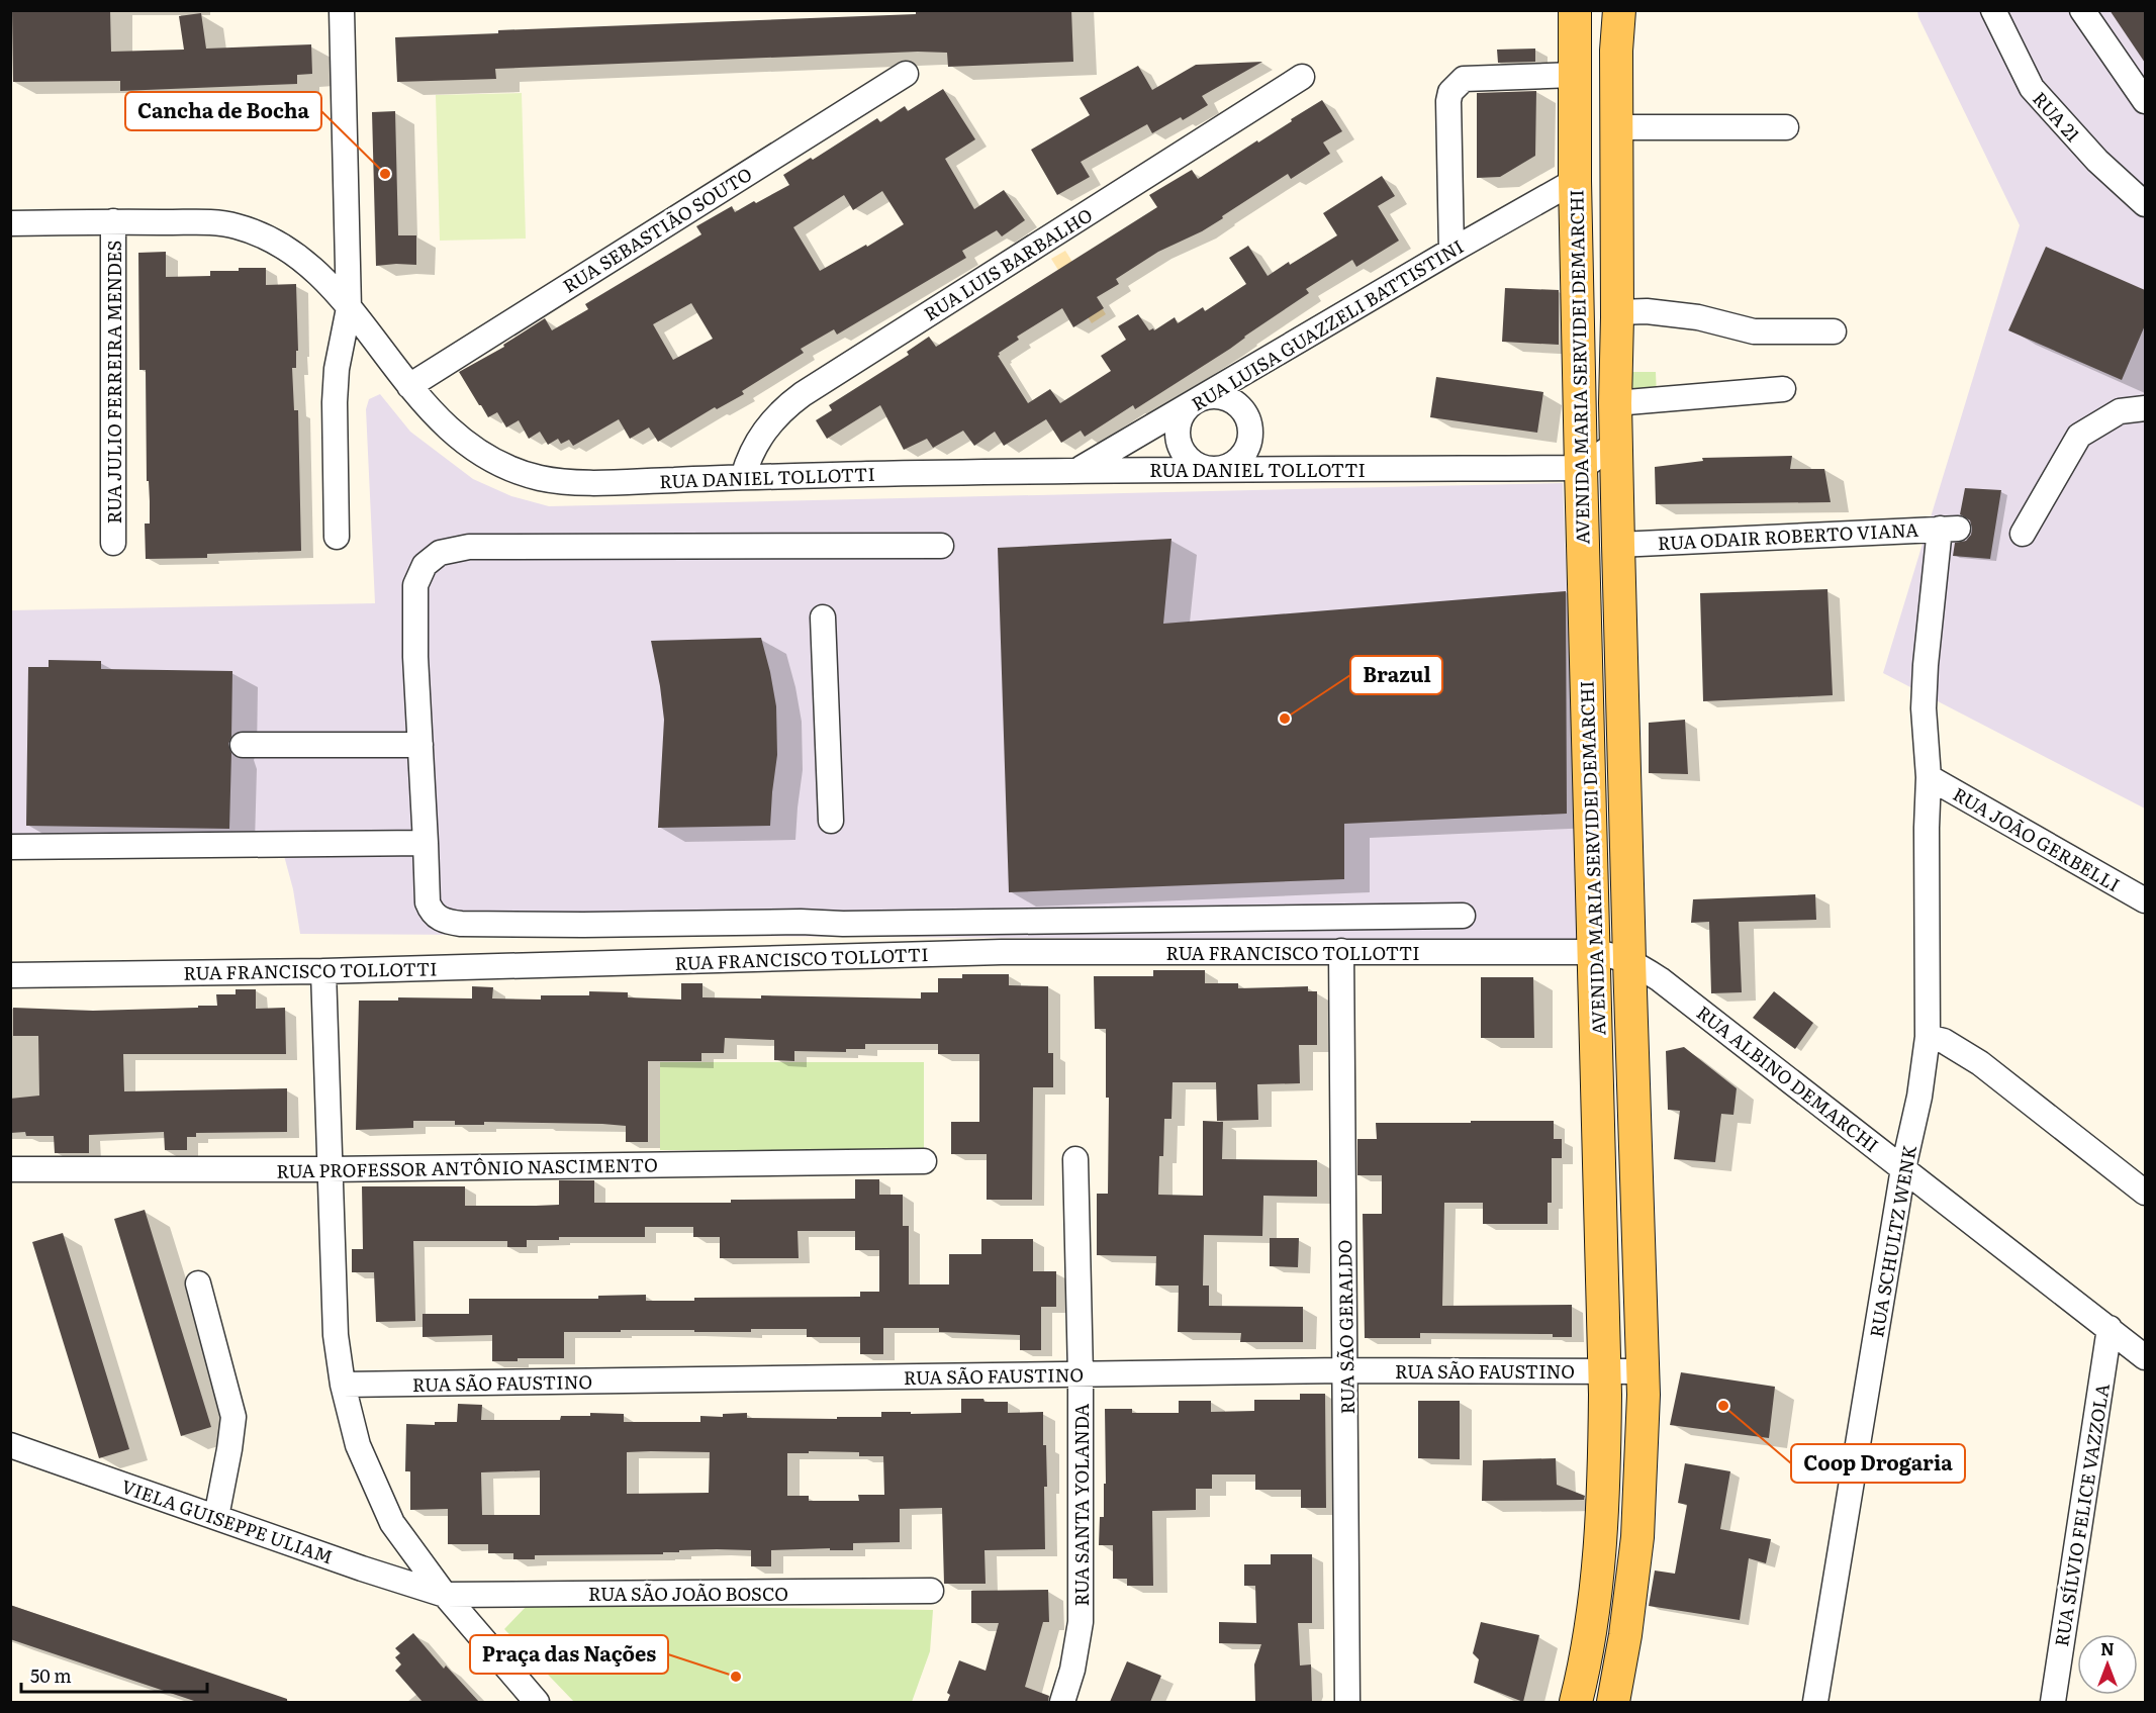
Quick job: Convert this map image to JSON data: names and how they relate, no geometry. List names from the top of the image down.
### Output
{
  "streets": {
    "main road": ["AVENIDA MARIA SERVIDEI DEMARCHI"],
    "street": [
      "RUA 21",
      "RUA SEBASTIÃO SOUTO",
      "RUA LUIS BARBALHO",
      "RUA LUISA GUAZZELI BATTISTINI",
      "RUA JULIO FERREIRA MENDES",
      "RUA DANIEL TOLLOTTI",
      "RUA ODAIR ROBERTO VIANA",
      "RUA JOÃO GERBELLI",
      "RUA FRANCISCO TOLLOTTI",
      "RUA ALBINO DEMARCHI",
      "RUA PROFESSOR ANTÔNIO NASCIMENTO",
      "RUA SCHULTZ WENK",
      "RUA SÃO GERALDO",
      "RUA SÃO FAUSTINO",
      "RUA SANTA YOLANDA",
      "RUA SÍLVIO FELICE VAZZOLA",
      "VIELA GUISEPPE ULIAM",
      "RUA SÃO JOÃO BOSCO"
    ]
  },
  "crossings": [
    ["RUA SEBASTIÃO SOUTO", "RUA DANIEL TOLLOTTI"],
    ["RUA LUIS BARBALHO", "RUA DANIEL TOLLOTTI"],
    ["RUA LUISA GUAZZELI BATTISTINI", "AVENIDA MARIA SERVIDEI DEMARCHI"],
    ["RUA LUISA GUAZZELI BATTISTINI", "RUA DANIEL TOLLOTTI"],
    ["AVENIDA MARIA SERVIDEI DEMARCHI", "RUA DANIEL TOLLOTTI"],
    ["AVENIDA MARIA SERVIDEI DEMARCHI", "RUA ODAIR ROBERTO VIANA"],
    ["AVENIDA MARIA SERVIDEI DEMARCHI", "RUA FRANCISCO TOLLOTTI"],
    ["AVENIDA MARIA SERVIDEI DEMARCHI", "RUA ALBINO DEMARCHI"],
    ["AVENIDA MARIA SERVIDEI DEMARCHI", "RUA SÃO FAUSTINO"],
    ["RUA JULIO FERREIRA MENDES", "RUA DANIEL TOLLOTTI"],
    ["RUA ODAIR ROBERTO VIANA", "RUA SCHULTZ WENK"],
    ["RUA JOÃO GERBELLI", "RUA SCHULTZ WENK"],
    ["RUA FRANCISCO TOLLOTTI", "RUA ALBINO DEMARCHI"],
    ["RUA FRANCISCO TOLLOTTI", "RUA SÃO GERALDO"],
    ["RUA ALBINO DEMARCHI", "RUA SCHULTZ WENK"],
    ["RUA ALBINO DEMARCHI", "RUA SÍLVIO FELICE VAZZOLA"],
    ["RUA SÃO GERALDO", "RUA SÃO FAUSTINO"],
    ["RUA SÃO FAUSTINO", "RUA SANTA YOLANDA"],
    ["VIELA GUISEPPE ULIAM", "RUA SÃO JOÃO BOSCO"]
  ],
  "places": [
    "Cancha de Bocha",
    "Brazul",
    "Coop Drogaria",
    "Praça das Nações"
  ],
  "scale_bar": "50 m",
  "north": "top"
}
